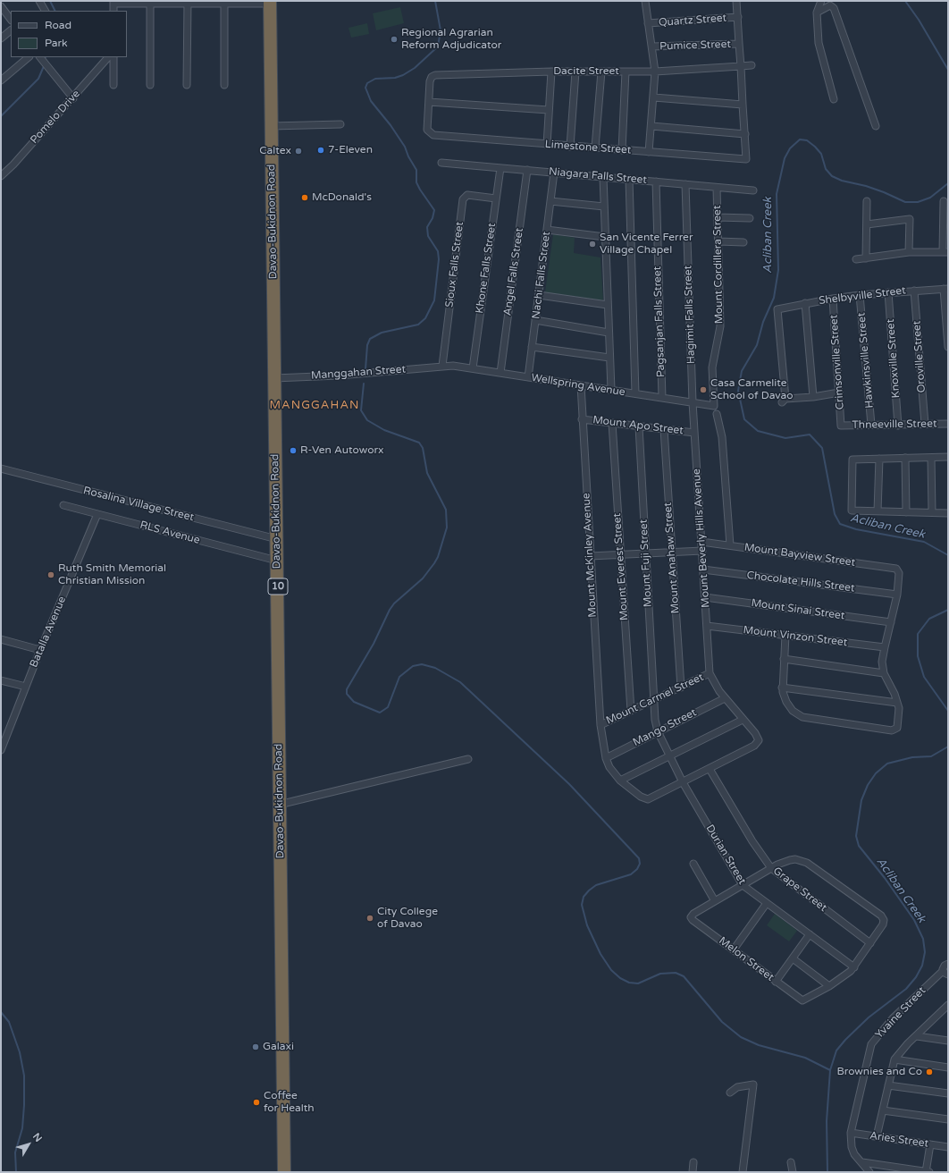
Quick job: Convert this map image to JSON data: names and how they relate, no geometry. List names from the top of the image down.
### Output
{
  "streets": {
    "highway": ["Davao-Bukidnon Road", "10"],
    "street": [
      "Quartz Street",
      "Pumice Street",
      "Dacite Street",
      "Pomelo Drive",
      "Limestone Street",
      "Niagara Falls Street",
      "Sioux Falls Street",
      "Mount Cordillera Street",
      "Khone Falls Street",
      "Angel Falls Street",
      "Nachi Falls Street",
      "Shelbyville Street",
      "Hagimit Falls Street",
      "Pagsanjan Falls Street",
      "Oroville Street",
      "Knoxville Street",
      "Hawkinsville Street",
      "Crimsonville Street",
      "Manggahan Street",
      "Wellspring Avenue",
      "Thneeville Street",
      "Mount Apo Street",
      "Rosalina Village Street",
      "RLS Avenue",
      "Mount Beverly Hills Avenue",
      "Mount McKinley Avenue",
      "Mount Bayview Street",
      "Mount Anahaw Street",
      "Mount Fuji Street",
      "Mount Everest Street",
      "Chocolate Hills Street",
      "Mount Sinai Street",
      "Batalla Avenue",
      "Mount Vinzon Street",
      "Mount Carmel Street",
      "Mango Street",
      "Durian Street",
      "Grape Street",
      "Melon Street",
      "Yvaine Street",
      "Aries Street"
    ]
  },
  "crossings": [
    ["Dacite Street", "Limestone Street"],
    ["Niagara Falls Street", "Mount Cordillera Street"],
    ["Niagara Falls Street", "Khone Falls Street"],
    ["Niagara Falls Street", "Angel Falls Street"],
    ["Niagara Falls Street", "Nachi Falls Street"],
    ["Niagara Falls Street", "Hagimit Falls Street"],
    ["Niagara Falls Street", "Pagsanjan Falls Street"],
    ["Davao-Bukidnon Road", "Manggahan Street"],
    ["Davao-Bukidnon Road", "Rosalina Village Street"],
    ["Davao-Bukidnon Road", "RLS Avenue"],
    ["Sioux Falls Street", "Khone Falls Street"],
    ["Sioux Falls Street", "Manggahan Street"],
    ["Sioux Falls Street", "Wellspring Avenue"],
    ["Mount Cordillera Street", "Wellspring Avenue"],
    ["Khone Falls Street", "Wellspring Avenue"],
    ["Angel Falls Street", "Wellspring Avenue"],
    ["Nachi Falls Street", "Wellspring Avenue"],
    ["Shelbyville Street", "Oroville Street"],
    ["Shelbyville Street", "Knoxville Street"],
    ["Shelbyville Street", "Hawkinsville Street"],
    ["Shelbyville Street", "Crimsonville Street"],
    ["Hagimit Falls Street", "Wellspring Avenue"],
    ["Hagimit Falls Street", "Mount Beverly Hills Avenue"],
    ["Pagsanjan Falls Street", "Wellspring Avenue"],
    ["Oroville Street", "Thneeville Street"],
    ["Knoxville Street", "Thneeville Street"],
    ["Hawkinsville Street", "Thneeville Street"],
    ["Crimsonville Street", "Thneeville Street"],
    ["Manggahan Street", "Wellspring Avenue"],
    ["Wellspring Avenue", "Mount Beverly Hills Avenue"],
    ["Wellspring Avenue", "Mount McKinley Avenue"],
    ["Mount Apo Street", "Mount Beverly Hills Avenue"],
    ["Mount Apo Street", "Mount McKinley Avenue"],
    ["Mount Apo Street", "Mount Anahaw Street"],
    ["Mount Apo Street", "Mount Fuji Street"],
    ["Mount Apo Street", "Mount Everest Street"],
    ["RLS Avenue", "Batalla Avenue"],
    ["Mount Beverly Hills Avenue", "Mount Bayview Street"],
    ["Mount Beverly Hills Avenue", "Chocolate Hills Street"],
    ["Mount Beverly Hills Avenue", "Mount Sinai Street"],
    ["Mount Beverly Hills Avenue", "Mount Vinzon Street"],
    ["Mount Beverly Hills Avenue", "Mount Carmel Street"],
    ["Mount McKinley Avenue", "Mount Carmel Street"],
    ["Mount McKinley Avenue", "Mango Street"],
    ["Mount Bayview Street", "Chocolate Hills Street"],
    ["Mount Anahaw Street", "Mount Carmel Street"],
    ["Mount Fuji Street", "Mount Carmel Street"],
    ["Mount Fuji Street", "Durian Street"],
    ["Mount Everest Street", "Mount Carmel Street"],
    ["Mount Carmel Street", "Durian Street"],
    ["Mango Street", "Durian Street"],
    ["Yvaine Street", "Aries Street"]
  ],
  "districts": ["MANGGAHAN"],
  "water": ["Acliban Creek"],
  "places": [
    "Regional Agrarian Reform Adjudicator",
    "7-Eleven",
    "Caltex",
    "McDonald's",
    "San Vicente Ferrer Village Chapel",
    "Casa Carmelite School of Davao",
    "R-Ven Autoworx",
    "Ruth Smith Memorial Christian Mission",
    "City College of Davao",
    "Galaxi",
    "Brownies and Co",
    "Coffee for Health"
  ],
  "legend": ["Road", "Park"],
  "north": "top right"
}
